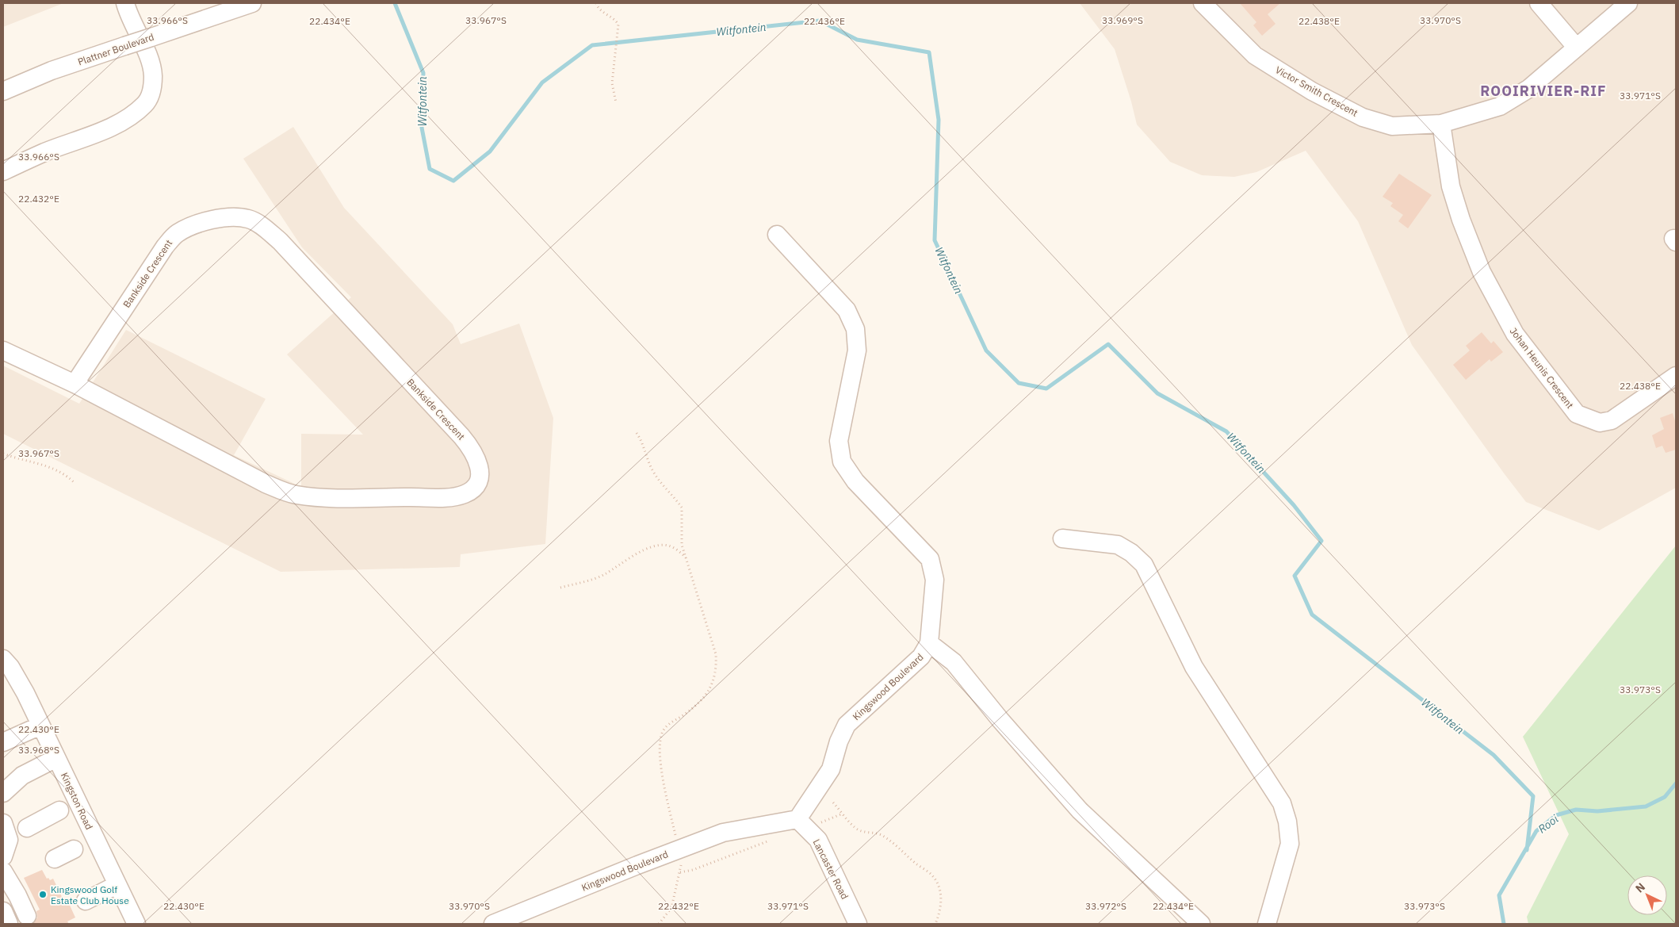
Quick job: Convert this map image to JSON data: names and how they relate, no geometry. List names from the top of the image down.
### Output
{
  "streets": {
    "street": [
      "Plattner Boulevard",
      "Victor Smith Crescent",
      "Bankside Crescent",
      "Johan Heunis Crescent",
      "Kingswood Boulevard",
      "Kingston Road",
      "Lancaster Road"
    ]
  },
  "crossings": [
    ["Victor Smith Crescent", "Johan Heunis Crescent"],
    ["Kingswood Boulevard", "Lancaster Road"]
  ],
  "districts": ["ROOIRIVIER-RIF"],
  "water": ["Witfontein", "Rooi"],
  "places": ["Kingswood Golf Estate Club House"],
  "north": "top left",
  "coordinates": [
    "33.966°S",
    "33.967°S",
    "33.969°S",
    "33.970°S",
    "22.438°E",
    "22.434°E",
    "22.436°E",
    "33.971°S",
    "22.432°E",
    "33.973°S",
    "22.430°E",
    "33.968°S",
    "33.972°S"
  ]
}
